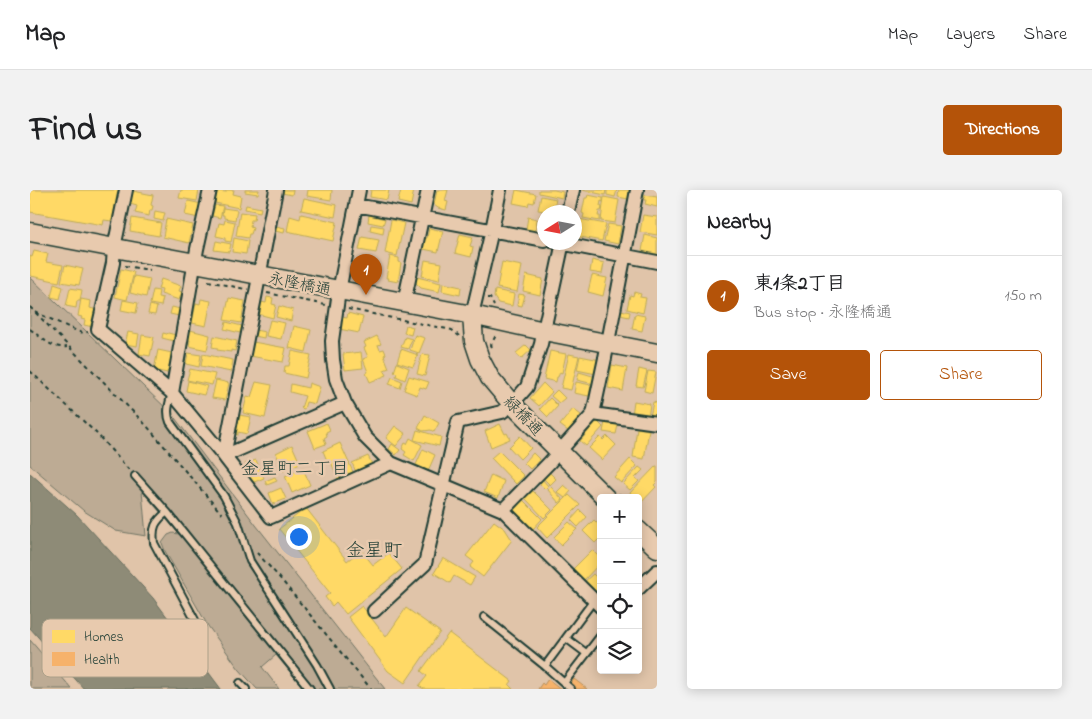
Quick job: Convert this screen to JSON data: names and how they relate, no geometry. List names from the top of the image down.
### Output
{
  "streets": {
    "street": ["永隆橋通", "緑橋通"]
  },
  "crossings": [
    ["永隆橋通", "緑橋通"]
  ],
  "districts": ["金星町二丁目", "金星町"],
  "legend": ["Homes", "Health"],
  "north": "left",
  "page": {
    "header": "Map",
    "nav": ["Map", "Layers", "Share"],
    "title": "Find us",
    "buttons": [
      "Directions",
      ["Save", "Share"]
    ],
    "heading": "Nearby",
    "pins": "1",
    "list": [
      {
        "mark": "1",
        "name": "東1条2丁目",
        "note": "Bus stop · 永隆橋通",
        "value": "150 m"
      }
    ],
    "map_buttons": ["+", "−"]
  }
}
